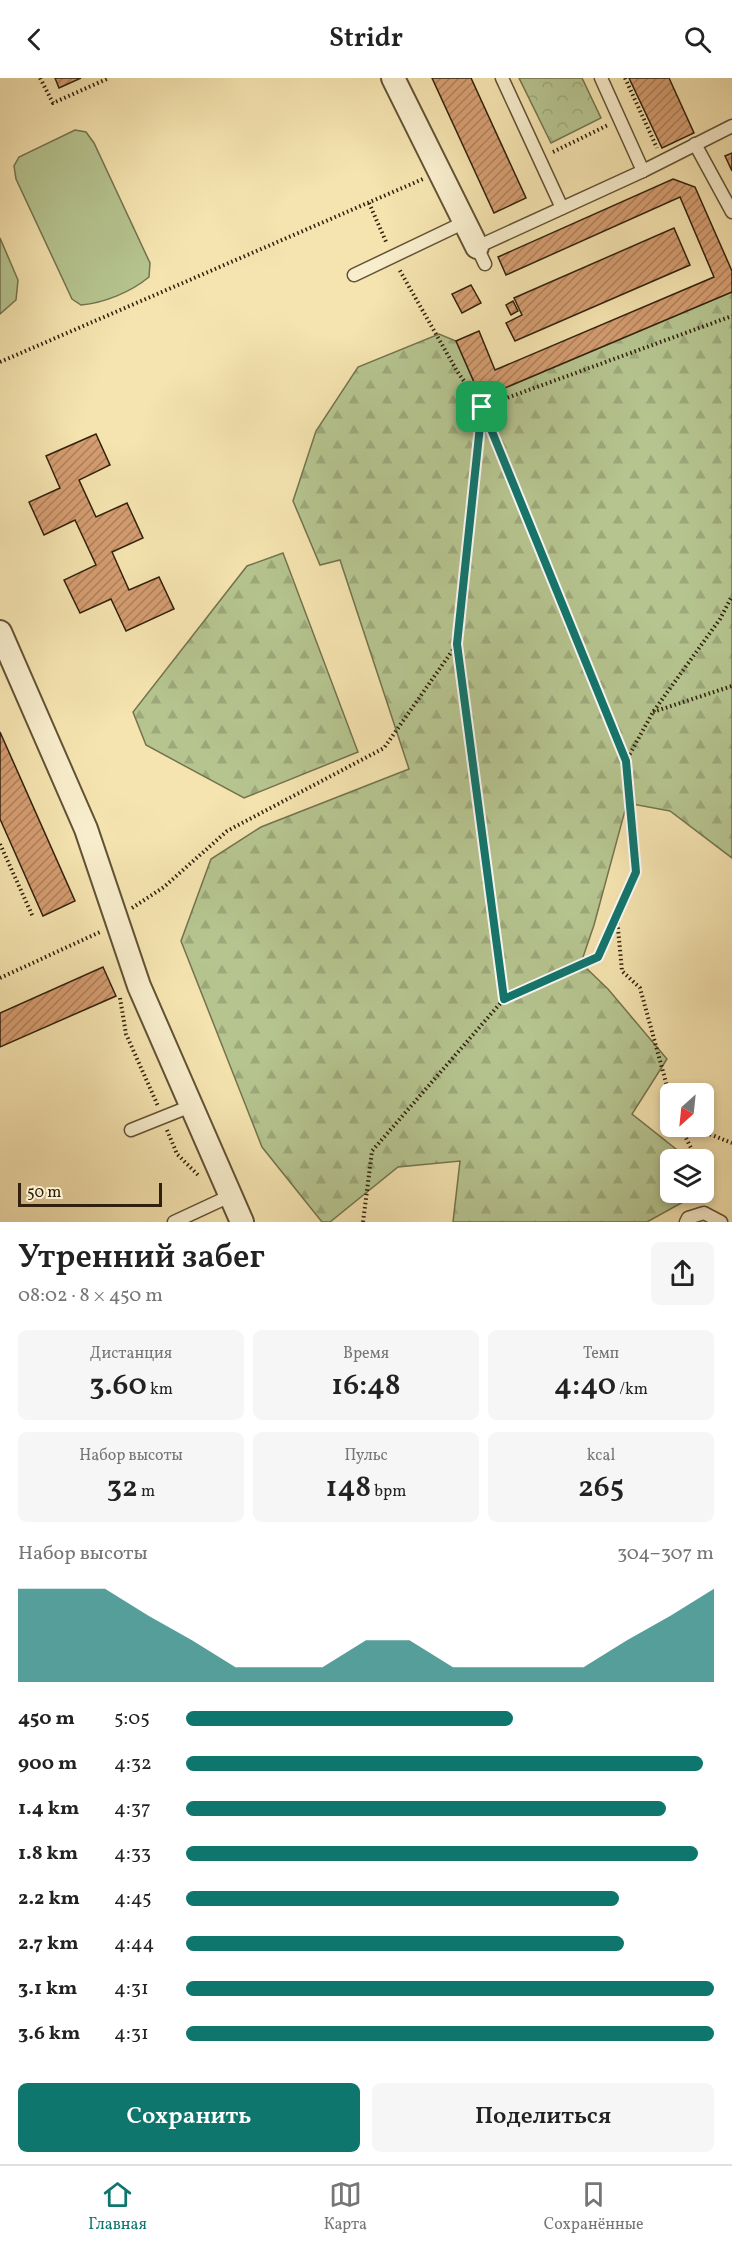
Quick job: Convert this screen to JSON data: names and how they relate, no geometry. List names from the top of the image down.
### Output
{
  "scale_bar": "50 m",
  "north": "bottom left",
  "page": {
    "header": "Stridr",
    "scale": "50 m",
    "heading": ["Утренний забег", "08:02 · 8 × 450 m"],
    "stats": [
      ["Дистанция", "3.60 km"],
      ["Время", "16:48"],
      ["Темп", "4:40 /km"],
      ["Набор высоты", "32 m"],
      ["Пульс", "148 bpm"],
      ["kcal", "265"]
    ],
    "chart": ["Набор высоты", "304–307 m"],
    "list": [
      {
        "name": "450 m",
        "note": "5:05"
      },
      {
        "name": "900 m",
        "note": "4:32"
      },
      {
        "name": "1.4 km",
        "note": "4:37"
      },
      {
        "name": "1.8 km",
        "note": "4:33"
      },
      {
        "name": "2.2 km",
        "note": "4:45"
      },
      {
        "name": "2.7 km",
        "note": "4:44"
      },
      {
        "name": "3.1 km",
        "note": "4:31"
      },
      {
        "name": "3.6 km",
        "note": "4:31"
      }
    ],
    "buttons": ["Сохранить", "Поделиться"],
    "tabs": ["Главная", "Карта", "Сохранённые"]
  }
}
